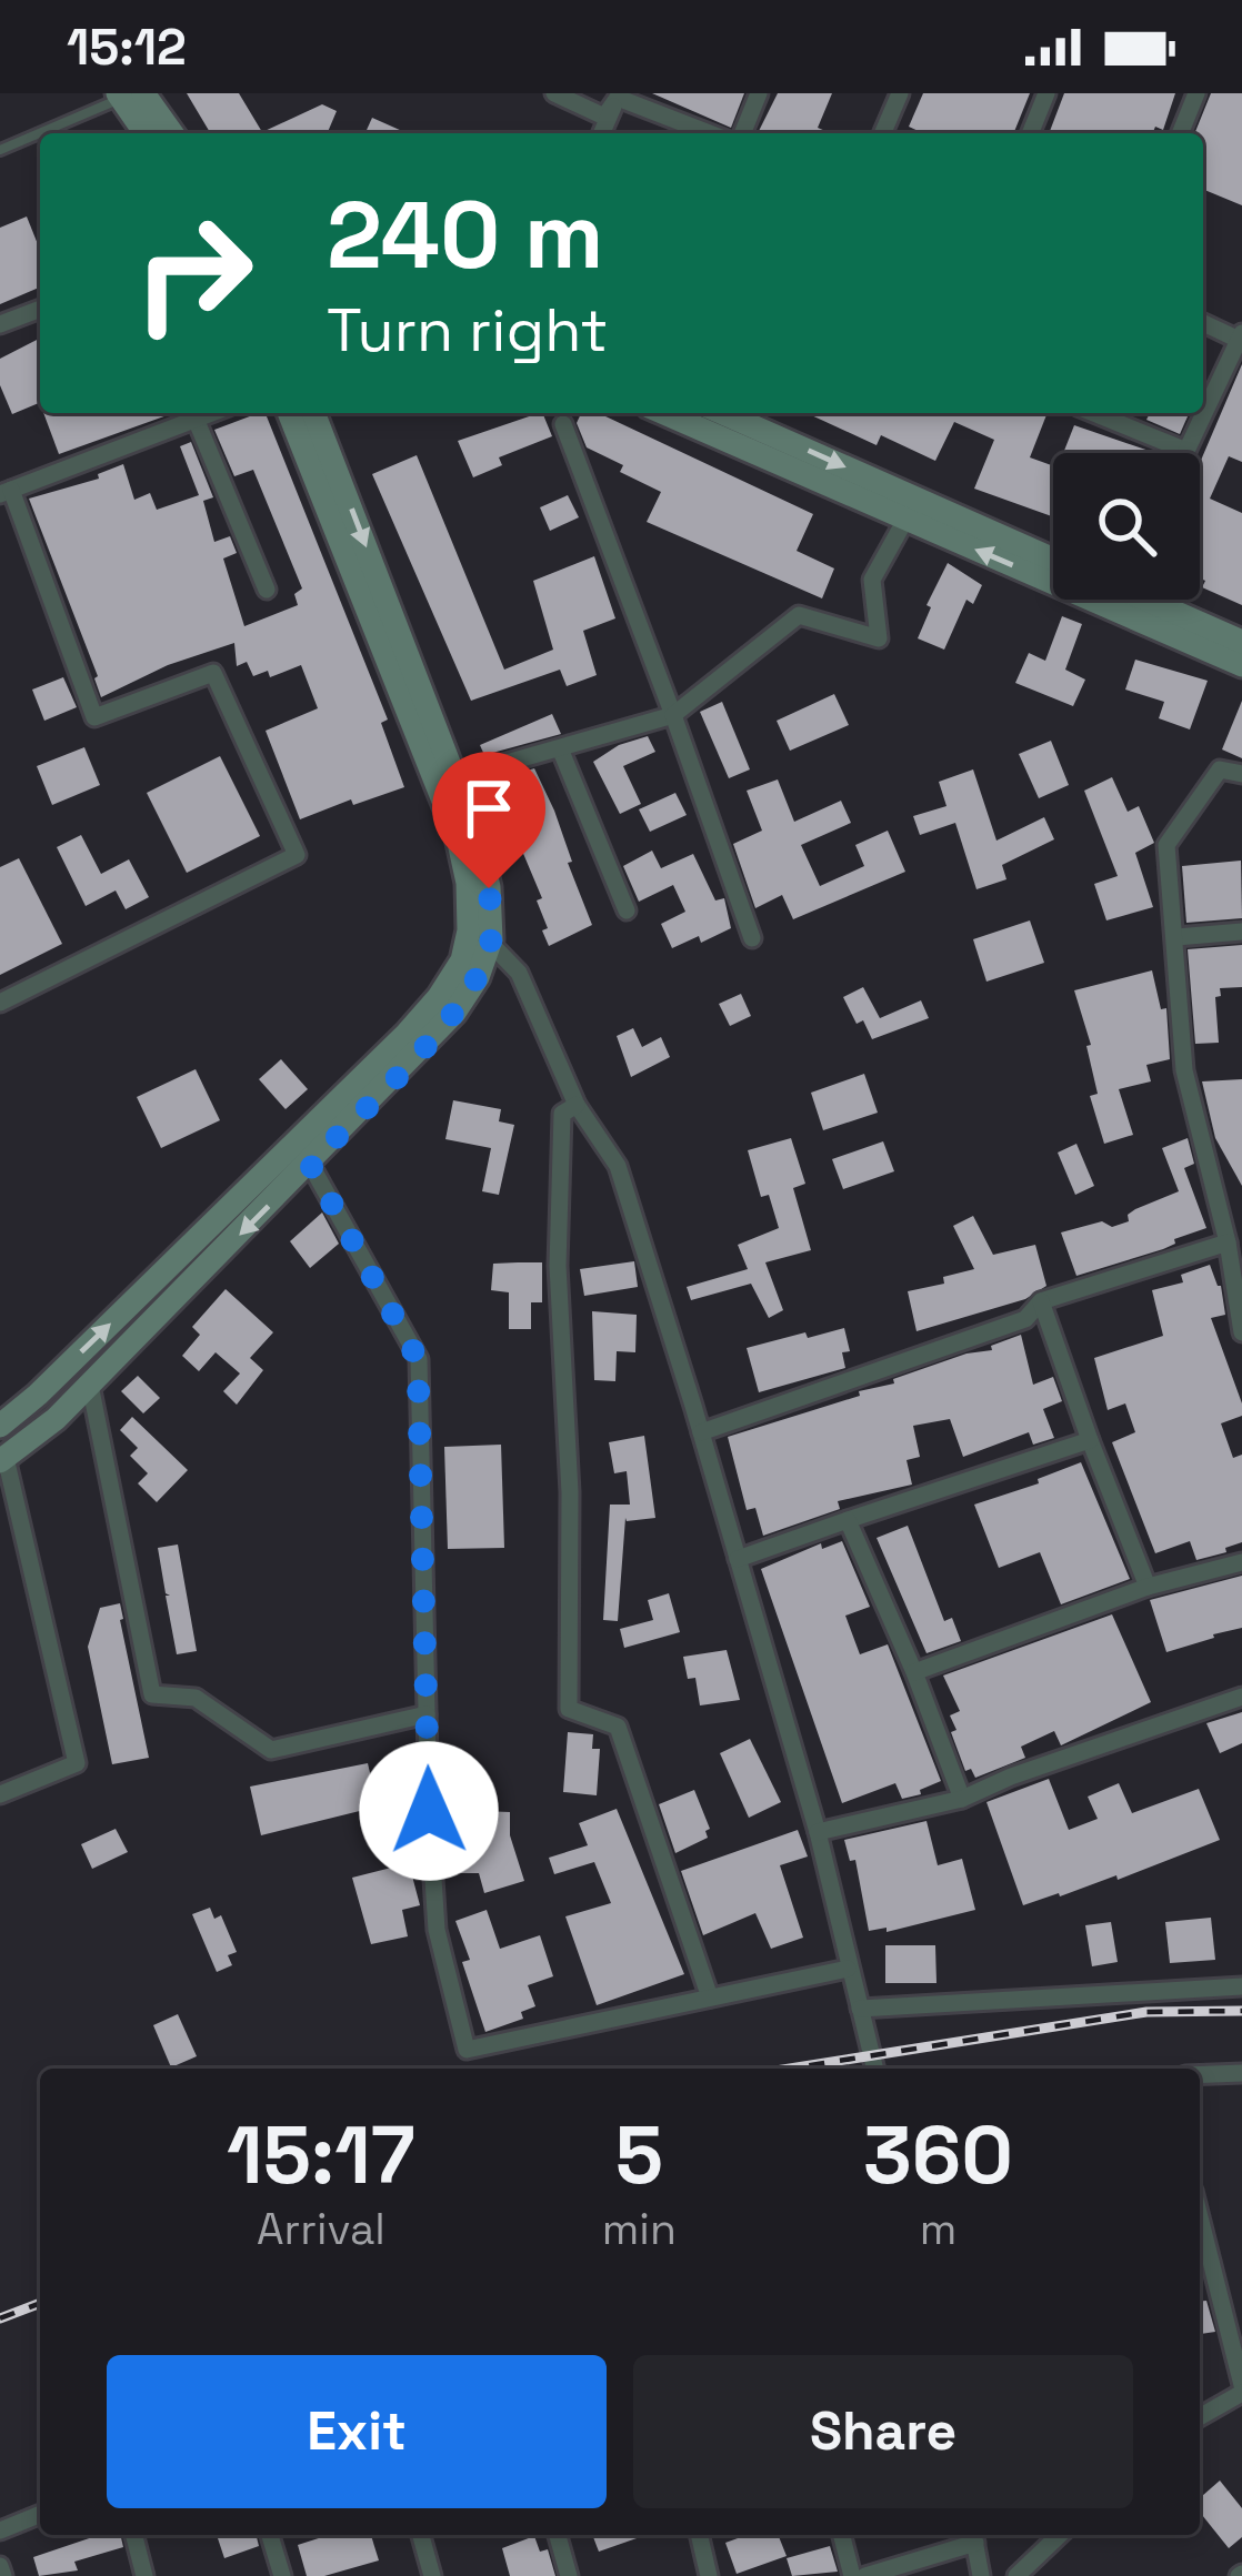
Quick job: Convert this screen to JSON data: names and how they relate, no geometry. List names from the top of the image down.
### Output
{
  "page": {
    "status": "15:12",
    "turn": ["240 m", "Turn right"],
    "eta": [
      "15:17",
      "Arrival",
      "5",
      "min",
      "360",
      "m"
    ],
    "buttons": ["Exit", "Share"]
  }
}
